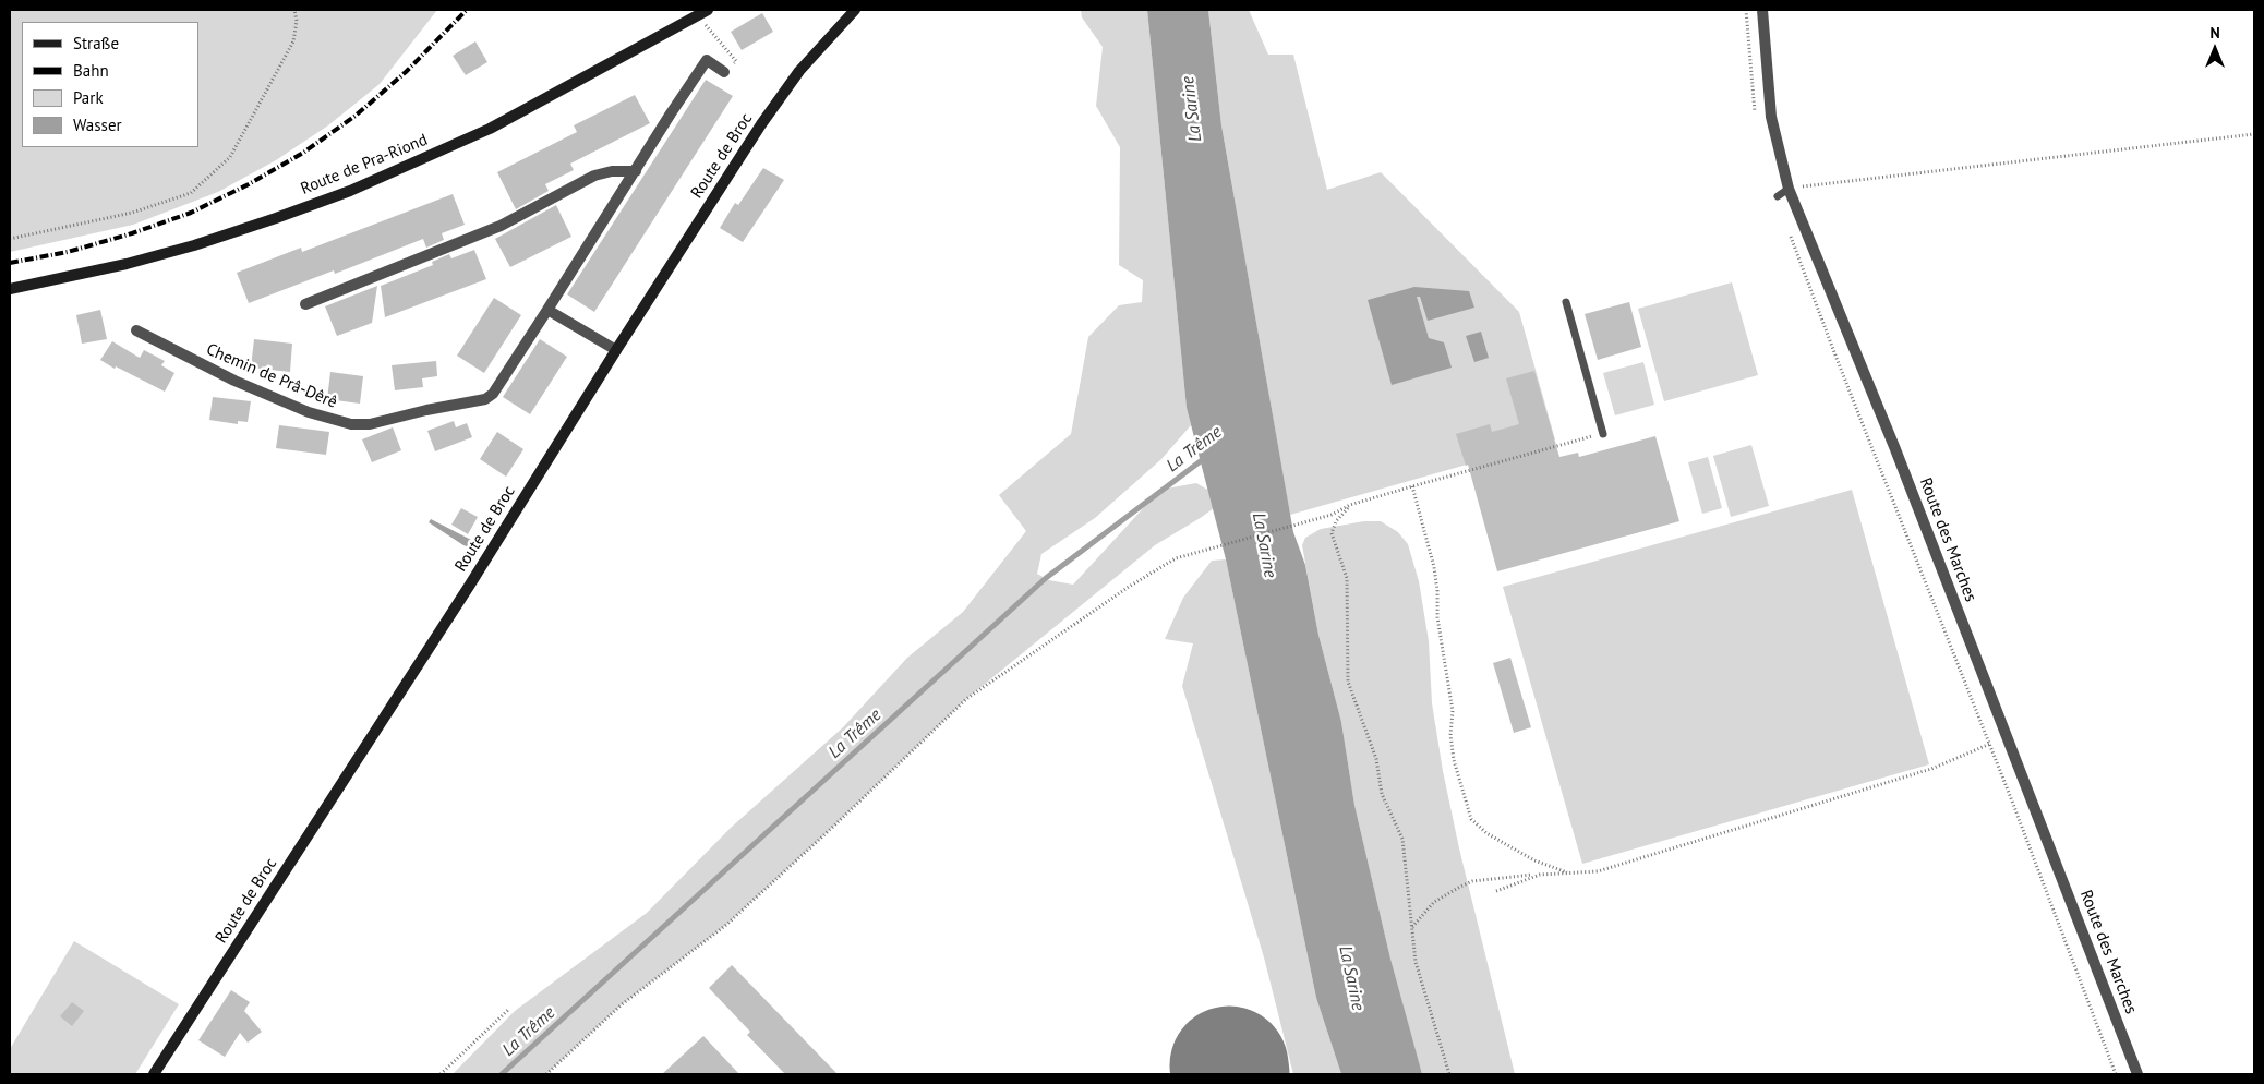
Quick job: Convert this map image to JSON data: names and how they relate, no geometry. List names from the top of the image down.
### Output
{
  "streets": {
    "main road": ["Route de Broc", "Route de Pra-Riond"],
    "street": ["Chemin de Prâ-Dêrê", "Route des Marches"]
  },
  "water": ["La Sarine", "La Trême"],
  "legend": [
    "Straße",
    "Bahn",
    "Park",
    "Wasser"
  ],
  "north": "top"
}
